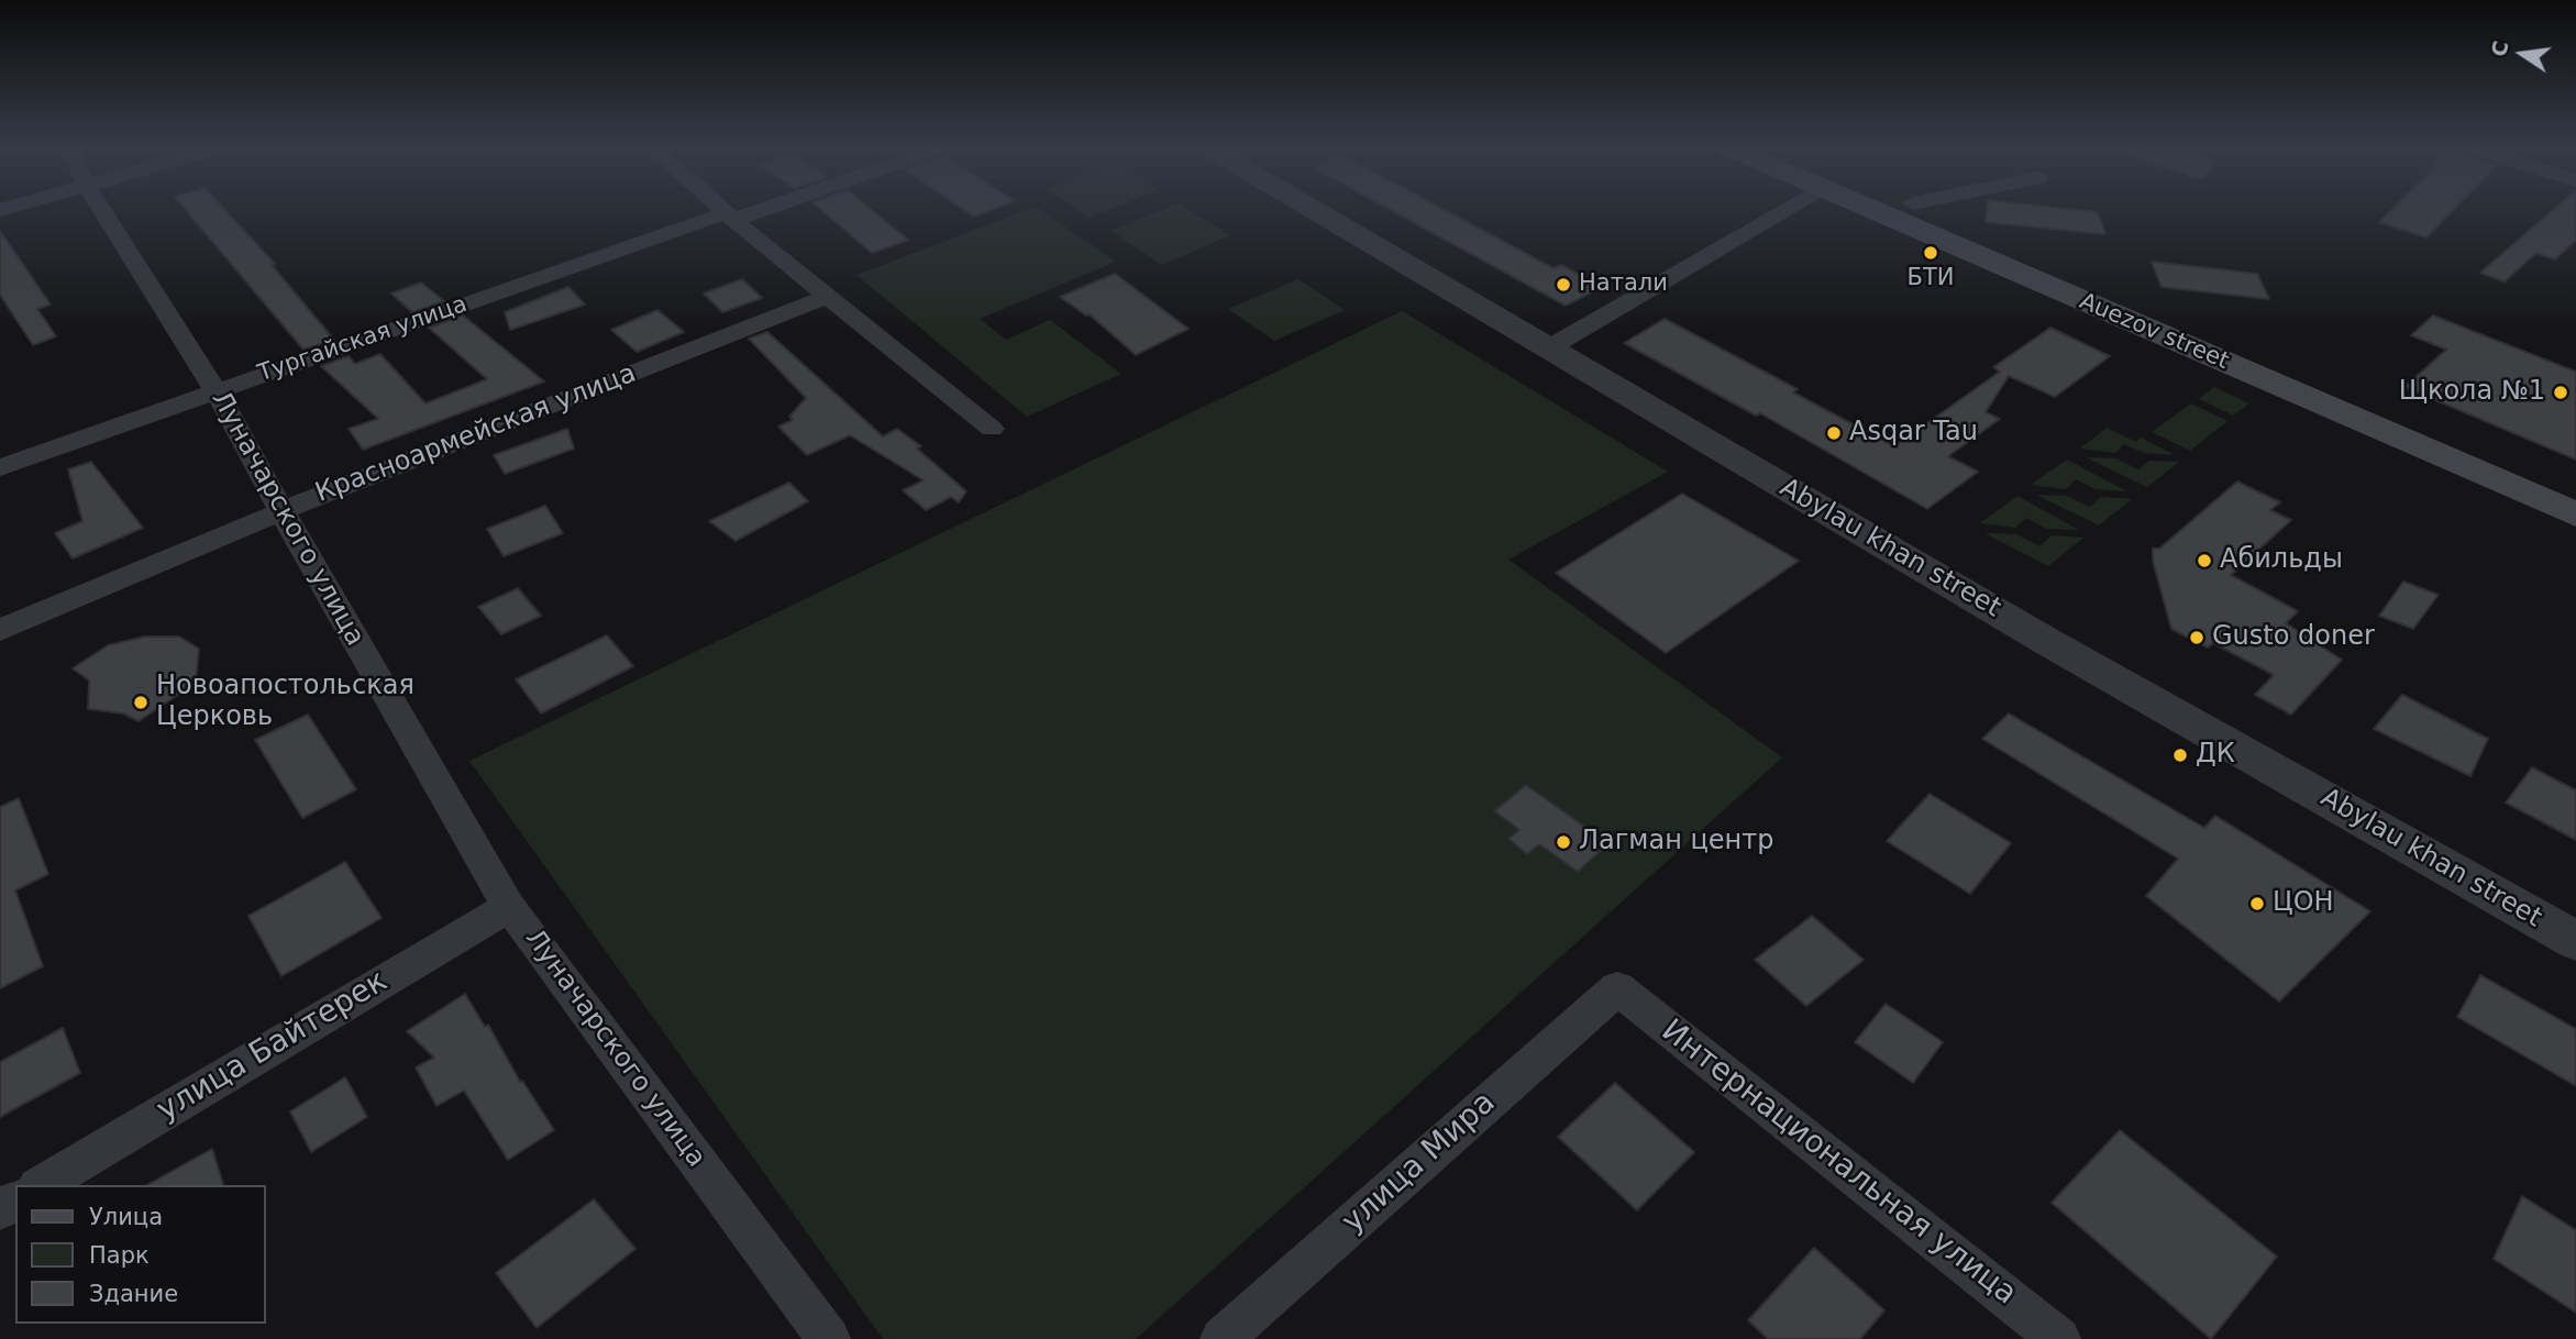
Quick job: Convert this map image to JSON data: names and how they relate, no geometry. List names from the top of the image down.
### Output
{
  "streets": {
    "main road": ["Auezov street"],
    "street": [
      "Тургайская улица",
      "Красноармейская улица",
      "Луначарского улица",
      "Abylau khan street",
      "улица Байтерек",
      "улица Мира",
      "Интернациональная улица"
    ]
  },
  "crossings": [
    ["Тургайская улица", "Луначарского улица"],
    ["Красноармейская улица", "Луначарского улица"],
    ["Луначарского улица", "улица Байтерек"],
    ["улица Мира", "Интернациональная улица"]
  ],
  "places": [
    "БТИ",
    "Натали",
    "Щкола №1",
    "Asqar Tau",
    "Абильды",
    "Gusto doner",
    "Новоапостольская Церковь",
    "ДК",
    "Лагман центр",
    "ЦОН"
  ],
  "legend": ["Улица", "Парк", "Здание"],
  "north": "left"
}
